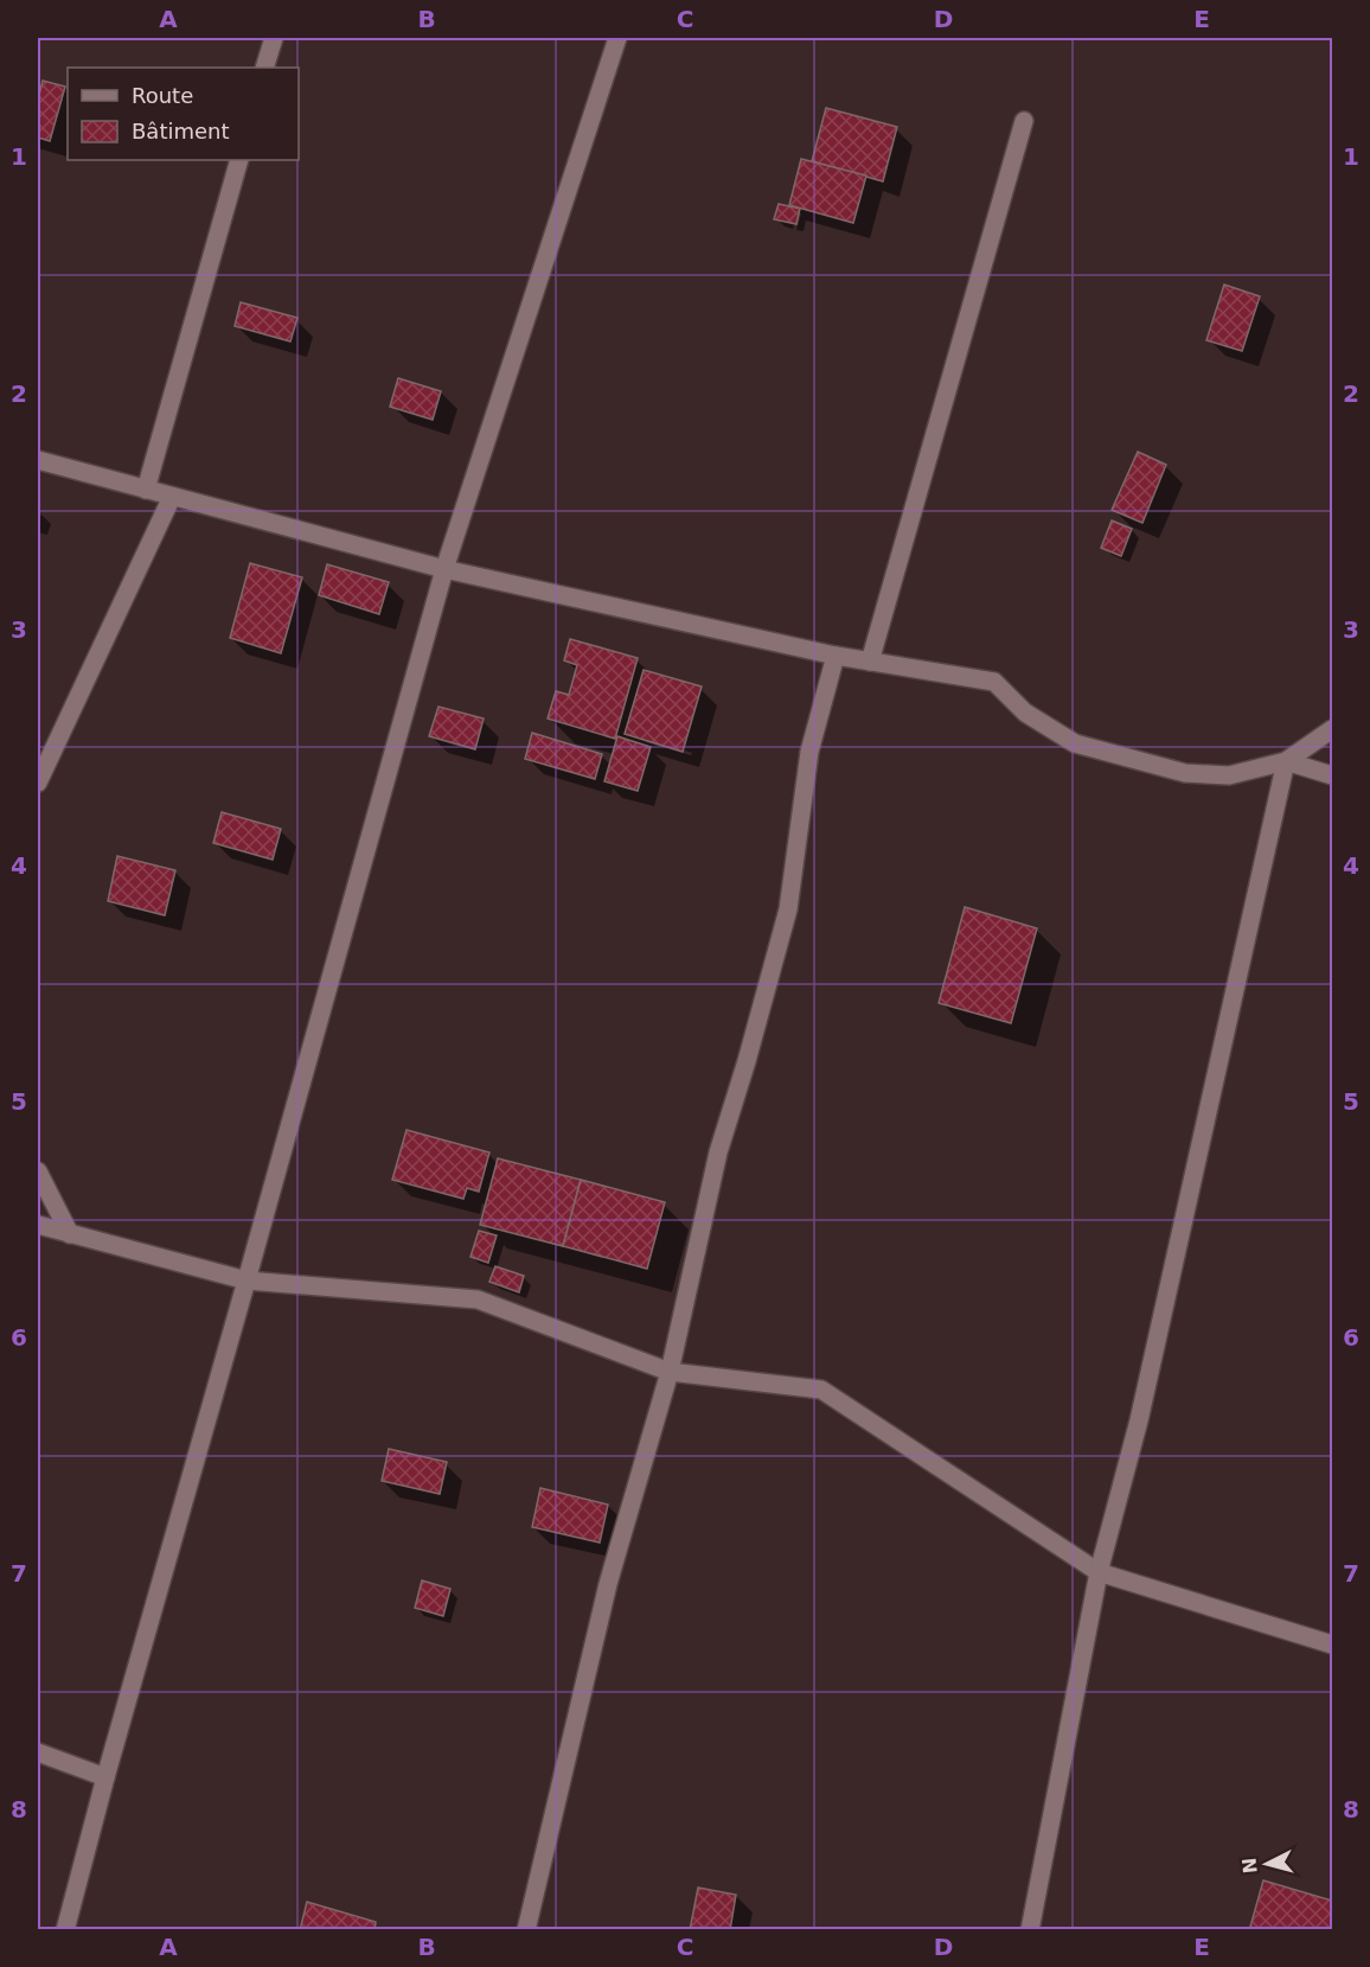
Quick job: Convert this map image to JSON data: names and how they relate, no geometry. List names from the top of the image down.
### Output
{
  "legend": ["Route", "Bâtiment"],
  "north": "left",
  "grid": {
    "columns": [
      "A",
      "B",
      "C",
      "D",
      "E"
    ],
    "rows": [
      "1",
      "2",
      "3",
      "4",
      "5",
      "6",
      "7",
      "8"
    ]
  }
}
